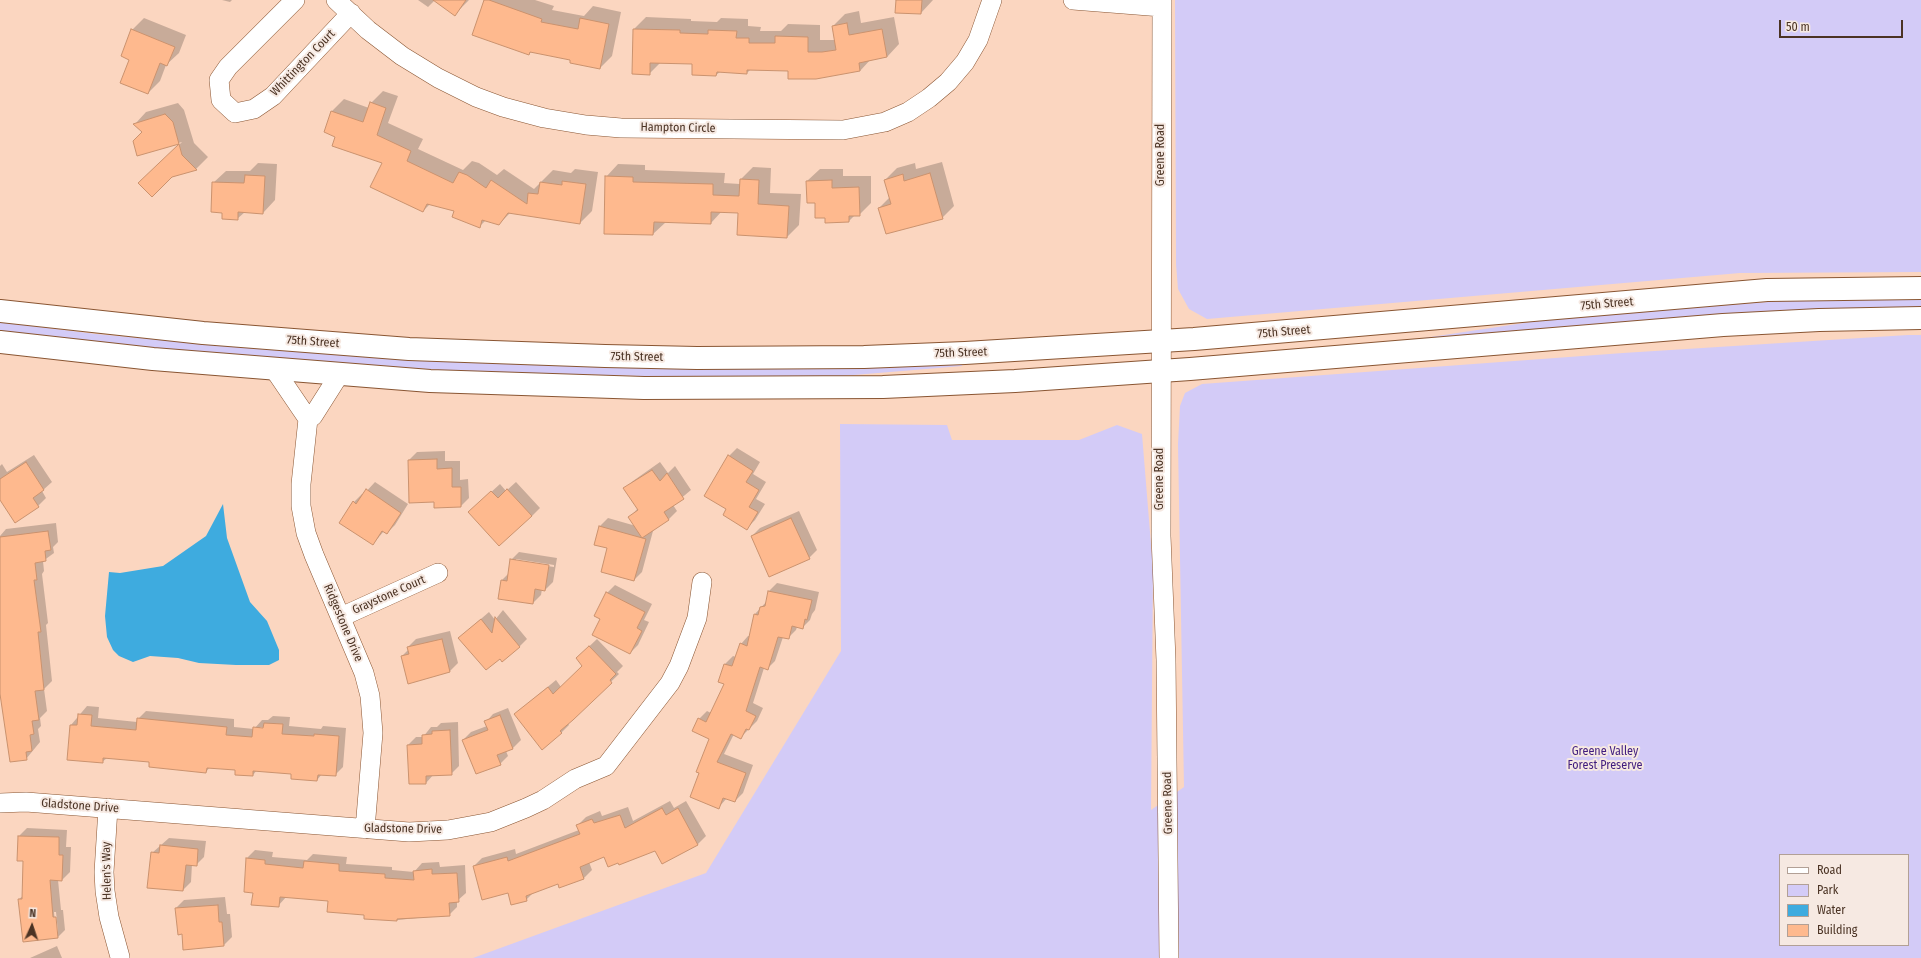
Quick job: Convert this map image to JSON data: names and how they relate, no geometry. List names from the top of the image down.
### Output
{
  "streets": {
    "main road": ["75th Street"],
    "street": [
      "Whittington Court",
      "Hampton Circle",
      "Greene Road",
      "Graystone Court",
      "Ridgestone Drive",
      "Gladstone Drive",
      "Helen's Way"
    ]
  },
  "crossings": [
    ["Whittington Court", "Hampton Circle"],
    ["Greene Road", "75th Street"],
    ["Graystone Court", "Ridgestone Drive"],
    ["Ridgestone Drive", "Gladstone Drive"],
    ["Gladstone Drive", "Helen's Way"]
  ],
  "parks": ["Greene Valley Forest Preserve"],
  "legend": [
    "Road",
    "Park",
    "Water",
    "Building"
  ],
  "scale_bar": "50 m",
  "north": "top"
}
